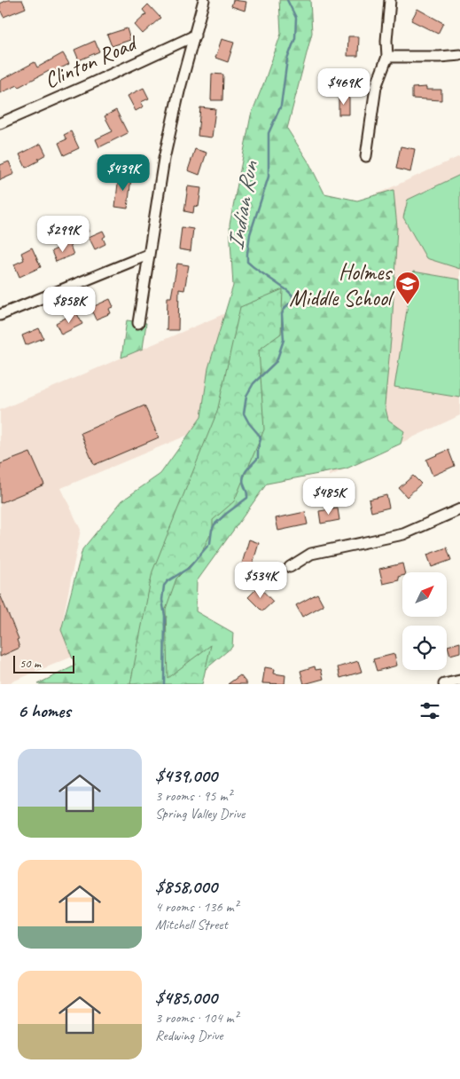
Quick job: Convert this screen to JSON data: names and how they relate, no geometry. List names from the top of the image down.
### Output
{
  "streets": {
    "street": ["Clinton Road"]
  },
  "water": ["Indian Run"],
  "places": {
    "school or university": ["Holmes Middle School"]
  },
  "scale_bar": "50 m",
  "north": "top right",
  "page": {
    "price": [
      "$469K",
      "$439K",
      "$299K",
      "$858K",
      "$485K",
      "$534K"
    ],
    "scale": "50 m",
    "heading": "6 homes",
    "list": [
      {
        "name": "$439,000",
        "note": "3 rooms · 95 m² · Spring Valley Drive"
      },
      {
        "name": "$858,000",
        "note": "4 rooms · 136 m² · Mitchell Street"
      },
      {
        "name": "$485,000",
        "note": "3 rooms · 104 m² · Redwing Drive"
      }
    ]
  }
}
